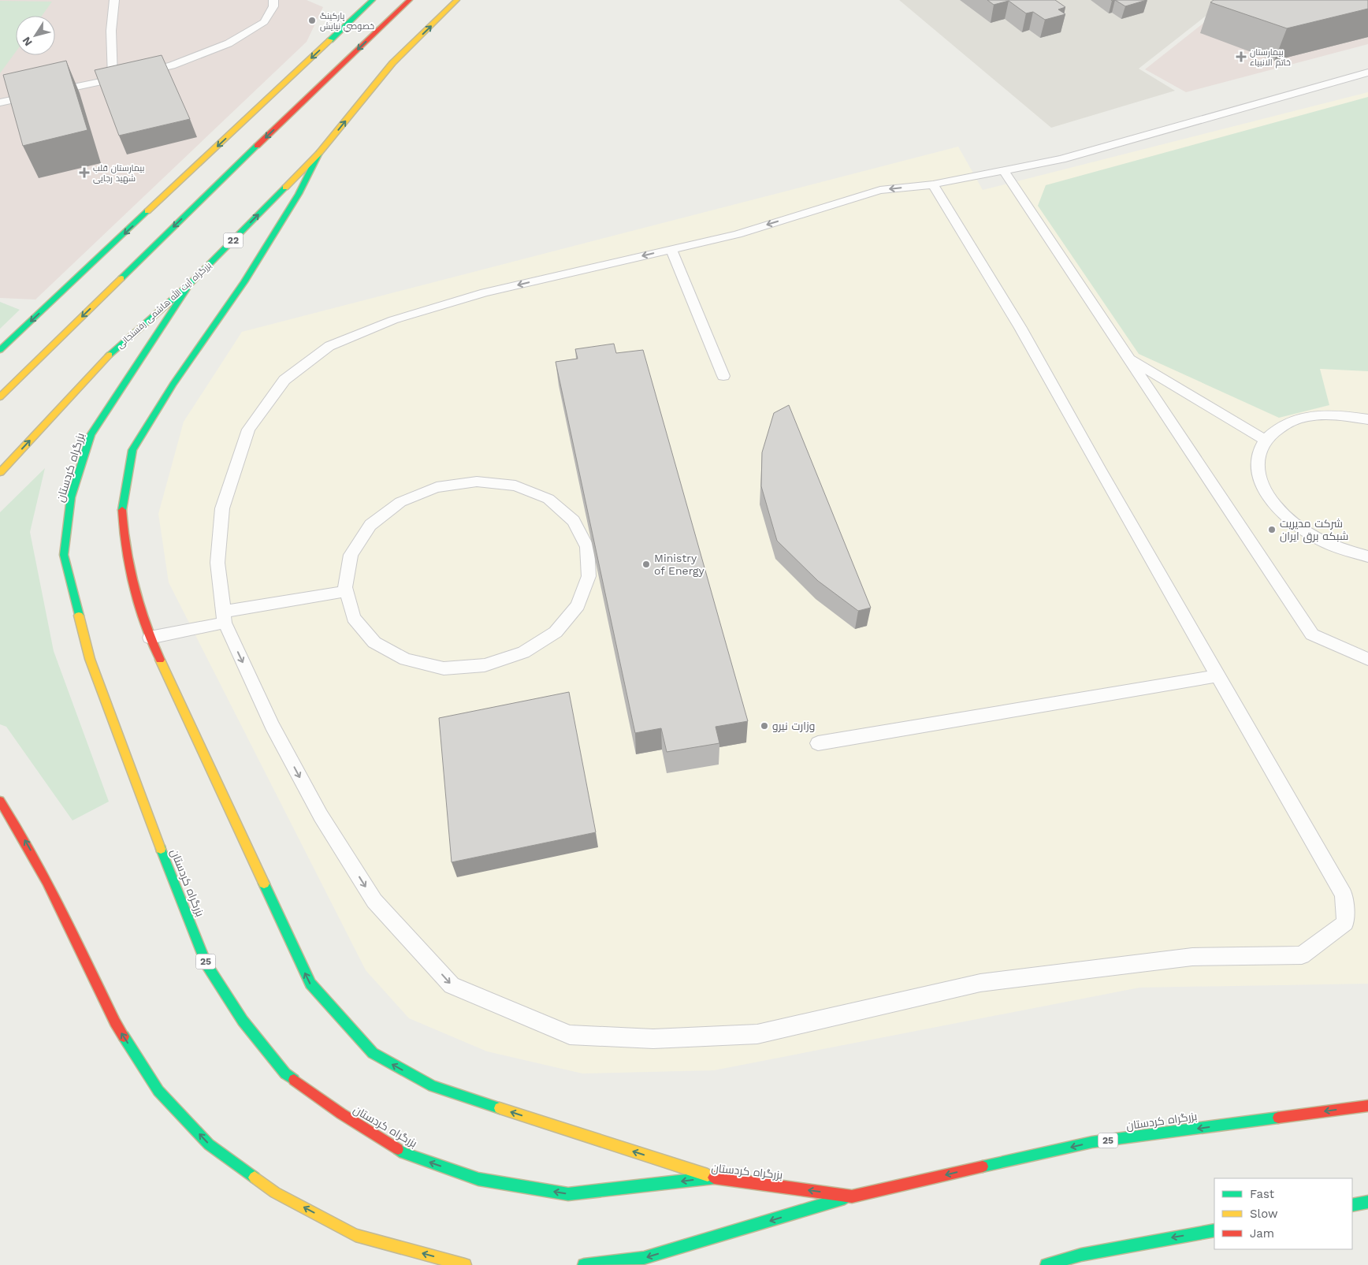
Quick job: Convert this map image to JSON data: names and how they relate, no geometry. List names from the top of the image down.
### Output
{
  "streets": {
    "highway": [
      "22",
      "بزرگراه آیت الله هاشمی رفسنجانی",
      "بزرگراه کردستان",
      "25"
    ]
  },
  "crossings": [
    ["بزرگراه آیت الله هاشمی رفسنجانی", "بزرگراه کردستان"]
  ],
  "places": {
    "other": [
      "پاركينگ خصوصي نيايش",
      "شرکت مدیریت شبکه برق ایران",
      "Ministry of Energy",
      "وزارت نیرو"
    ],
    "health": ["بیمارستان خاتم الانبیاء", "بیمارستان قلب شهید رجایی"]
  },
  "legend": ["Fast", "Slow", "Jam"],
  "north": "bottom left"
}
